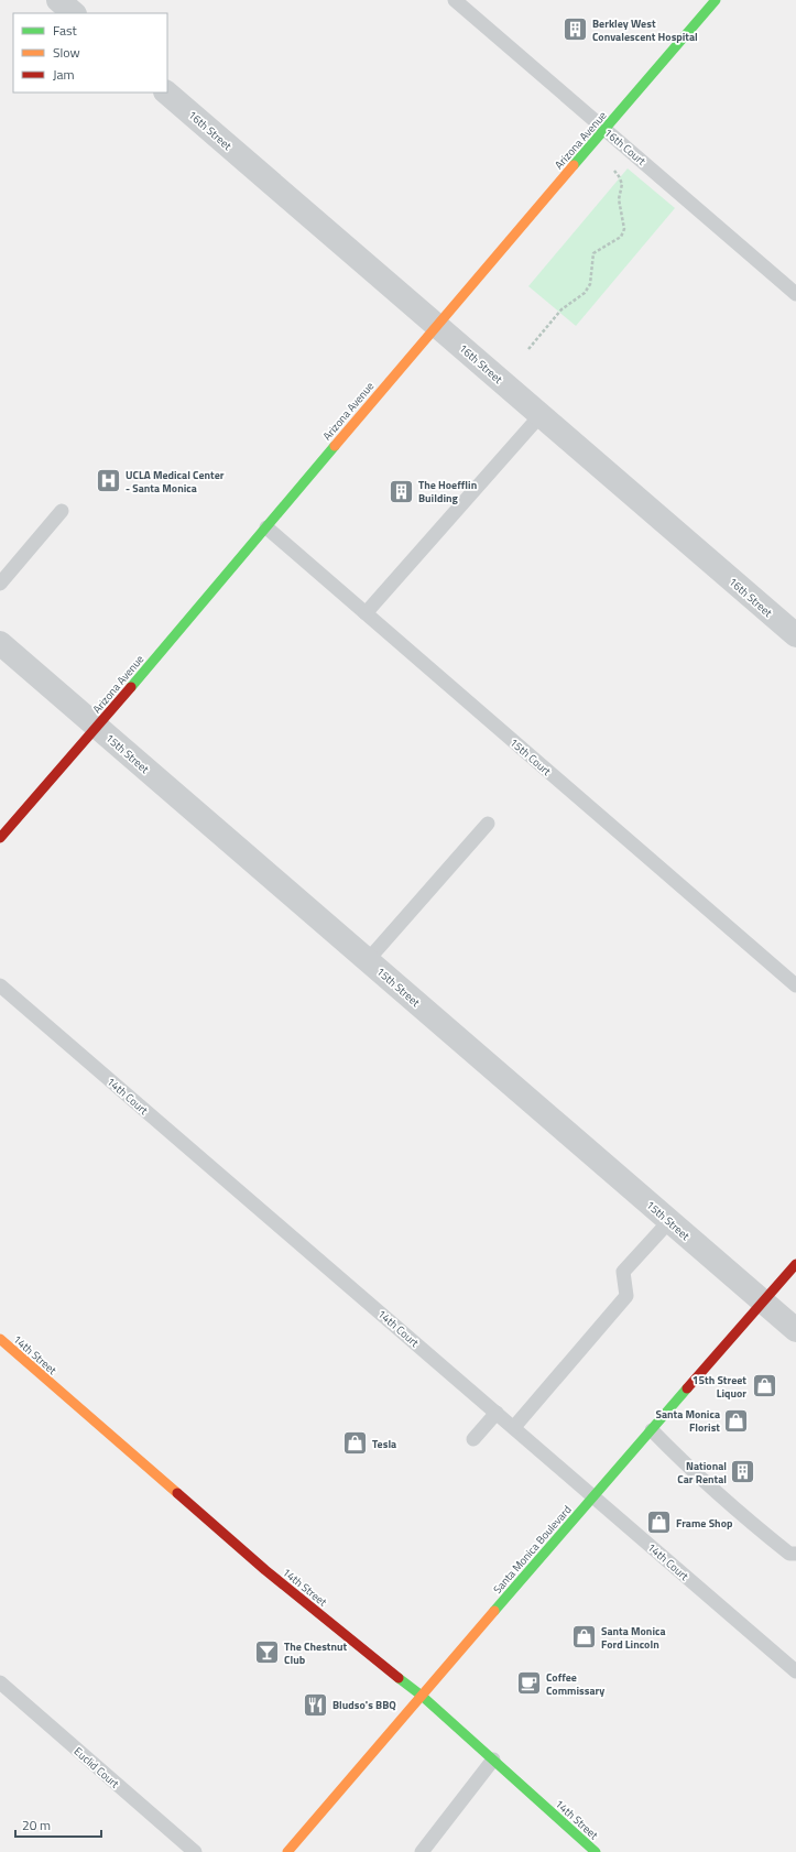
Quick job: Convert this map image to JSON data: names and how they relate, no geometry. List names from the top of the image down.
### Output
{
  "streets": {
    "street": [
      "16th Street",
      "Arizona Avenue",
      "15th Street",
      "14th Street",
      "Santa Monica Boulevard"
    ],
    "lane": [
      "16th Court",
      "15th Court",
      "14th Court",
      "Euclid Court"
    ]
  },
  "crossings": [
    ["16th Street", "Arizona Avenue"],
    ["Arizona Avenue", "16th Court"],
    ["Arizona Avenue", "15th Street"],
    ["Arizona Avenue", "15th Court"],
    ["15th Street", "Santa Monica Boulevard"],
    ["14th Court", "Santa Monica Boulevard"],
    ["14th Street", "Santa Monica Boulevard"]
  ],
  "places": {
    "building": ["Berkley West Convalescent Hospital", "The Hoefflin Building", "National Car Rental"],
    "hospital": ["UCLA Medical Center - Santa Monica"],
    "shop": [
      "15th Street Liquor",
      "Santa Monica Florist",
      "Tesla",
      "Frame Shop",
      "Santa Monica Ford Lincoln"
    ],
    "bar": ["The Chestnut Club"],
    "cafe": ["Coffee Commissary"],
    "restaurant": ["Bludso's BBQ"]
  },
  "legend": ["Fast", "Slow", "Jam"],
  "scale_bar": "20 m"
}
